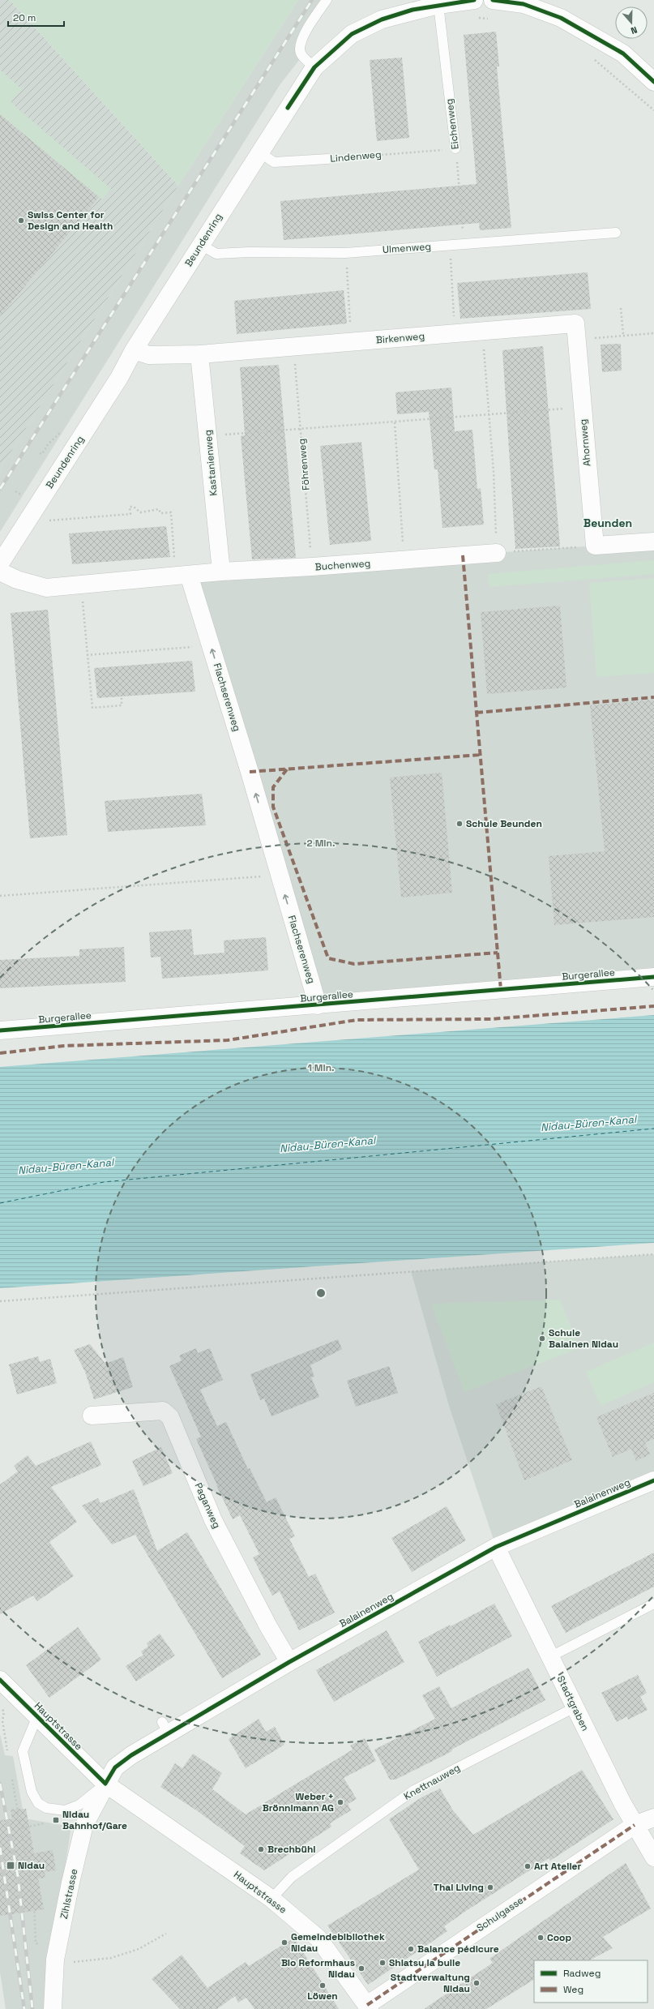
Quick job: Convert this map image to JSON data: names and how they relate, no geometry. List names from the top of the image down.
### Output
{
  "streets": {
    "street": [
      "Beundenring",
      "Birkenweg",
      "Ahornweg",
      "Kastanienweg",
      "Buchenweg",
      "Flachserenweg",
      "Burgerallee",
      "Balainenweg",
      "Paganweg",
      "Stadtgraben",
      "Hauptstrasse",
      "Zihlstrasse",
      "Schulgasse"
    ],
    "lane": [
      "Eichenweg",
      "Lindenweg",
      "Ulmenweg",
      "Knettnauweg"
    ],
    "path": ["Föhrenweg"]
  },
  "crossings": [
    ["Eichenweg", "Lindenweg"],
    ["Eichenweg", "Beundenring"],
    ["Eichenweg", "Ulmenweg"],
    ["Lindenweg", "Beundenring"],
    ["Beundenring", "Ulmenweg"],
    ["Beundenring", "Birkenweg"],
    ["Birkenweg", "Ahornweg"],
    ["Birkenweg", "Kastanienweg"],
    ["Kastanienweg", "Buchenweg"],
    ["Föhrenweg", "Buchenweg"],
    ["Buchenweg", "Flachserenweg"],
    ["Flachserenweg", "Burgerallee"],
    ["Balainenweg", "Paganweg"],
    ["Balainenweg", "Stadtgraben"],
    ["Balainenweg", "Hauptstrasse"],
    ["Balainenweg", "Zihlstrasse"],
    ["Stadtgraben", "Knettnauweg"],
    ["Stadtgraben", "Schulgasse"],
    ["Hauptstrasse", "Knettnauweg"],
    ["Hauptstrasse", "Zihlstrasse"],
    ["Hauptstrasse", "Schulgasse"]
  ],
  "one_way": ["Flachserenweg"],
  "districts": ["Beunden"],
  "water": ["Nidau-Büren-Kanal"],
  "places": {
    "other": [
      "Swiss Center for Design and Health",
      "Schule Beunden",
      "Schule Balainen Nidau",
      "Weber + Brönnimann AG",
      "Brechbühl",
      "Art Atelier",
      "Thai Living",
      "Coop",
      "Gemeindebibliothek Nidau",
      "Balance pédicure",
      "Shiatsu la bulle",
      "Bio Reformhaus Nidau",
      "Stadtverwaltung Nidau",
      "Löwen"
    ],
    "transit": ["Nidau Bahnhof/Gare", "Nidau"]
  },
  "legend": ["Radweg", "Weg"],
  "scale_bar": "20 m",
  "north": "bottom",
  "rings": ["2 Min.", "1 Min."]
}
